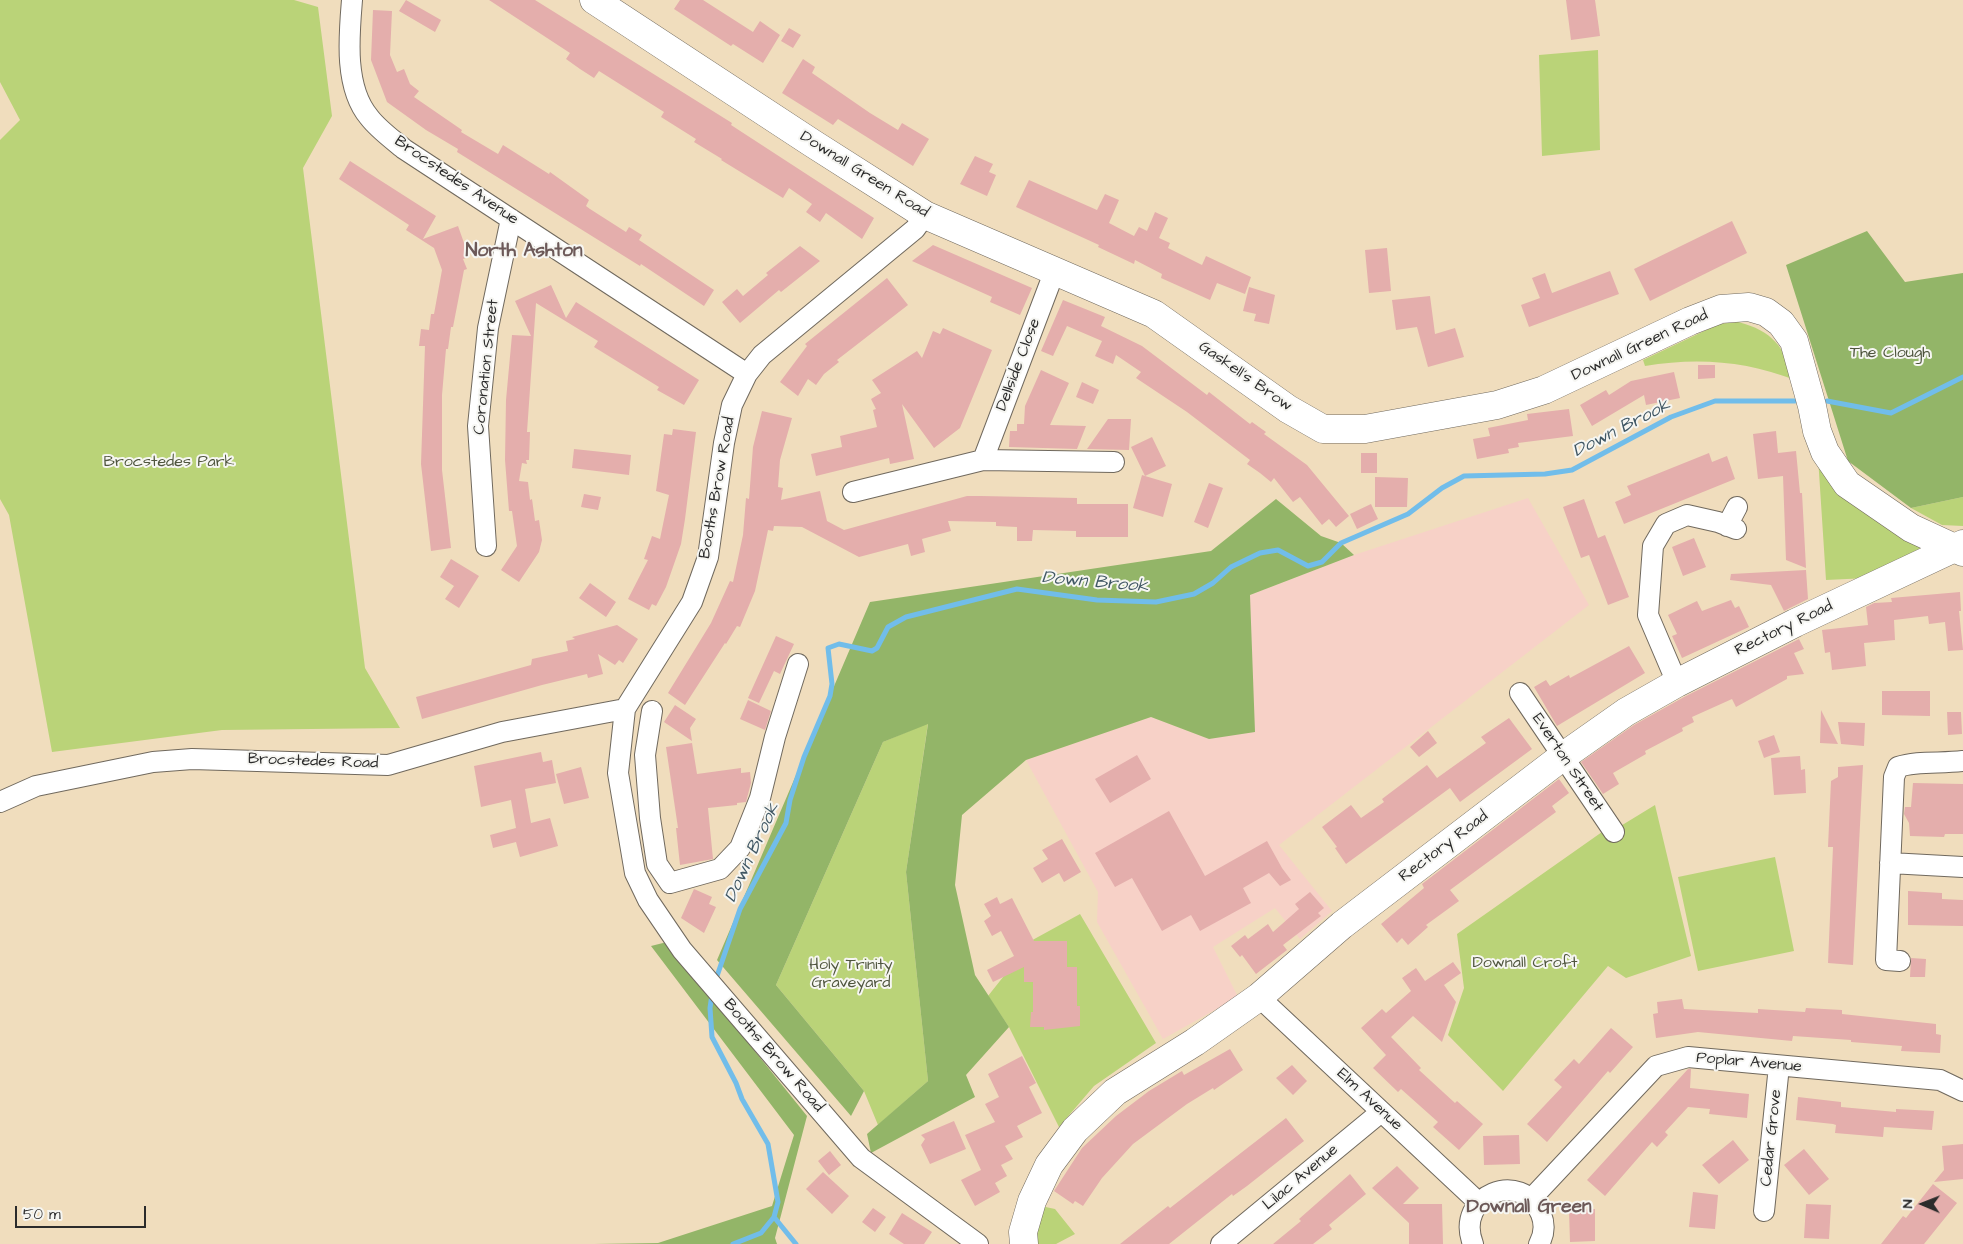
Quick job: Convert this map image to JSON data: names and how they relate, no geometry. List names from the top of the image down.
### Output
{
  "streets": {
    "main road": ["Downall Green Road", "Gaskell's Brow", "Rectory Road"],
    "street": [
      "Brocstedes Avenue",
      "Dellside Close",
      "Coronation Street",
      "Booths Brow Road",
      "Brocstedes Road",
      "Everton Street",
      "Poplar Avenue",
      "Elm Avenue",
      "Cedar Grove",
      "Lilac Avenue"
    ]
  },
  "crossings": [
    ["Downall Green Road", "Dellside Close"],
    ["Downall Green Road", "Gaskell's Brow"],
    ["Downall Green Road", "Booths Brow Road"],
    ["Downall Green Road", "Rectory Road"],
    ["Brocstedes Avenue", "Coronation Street"],
    ["Brocstedes Avenue", "Booths Brow Road"],
    ["Booths Brow Road", "Brocstedes Road"],
    ["Rectory Road", "Everton Street"],
    ["Rectory Road", "Elm Avenue"],
    ["Poplar Avenue", "Cedar Grove"],
    ["Elm Avenue", "Lilac Avenue"]
  ],
  "districts": ["North Ashton", "Downall Green"],
  "water": ["Down Brook"],
  "parks": [
    "The Clough",
    "Brocstedes Park",
    "Downall Croft",
    "Holy Trinity Graveyard"
  ],
  "scale_bar": "50 m",
  "north": "left"
}
